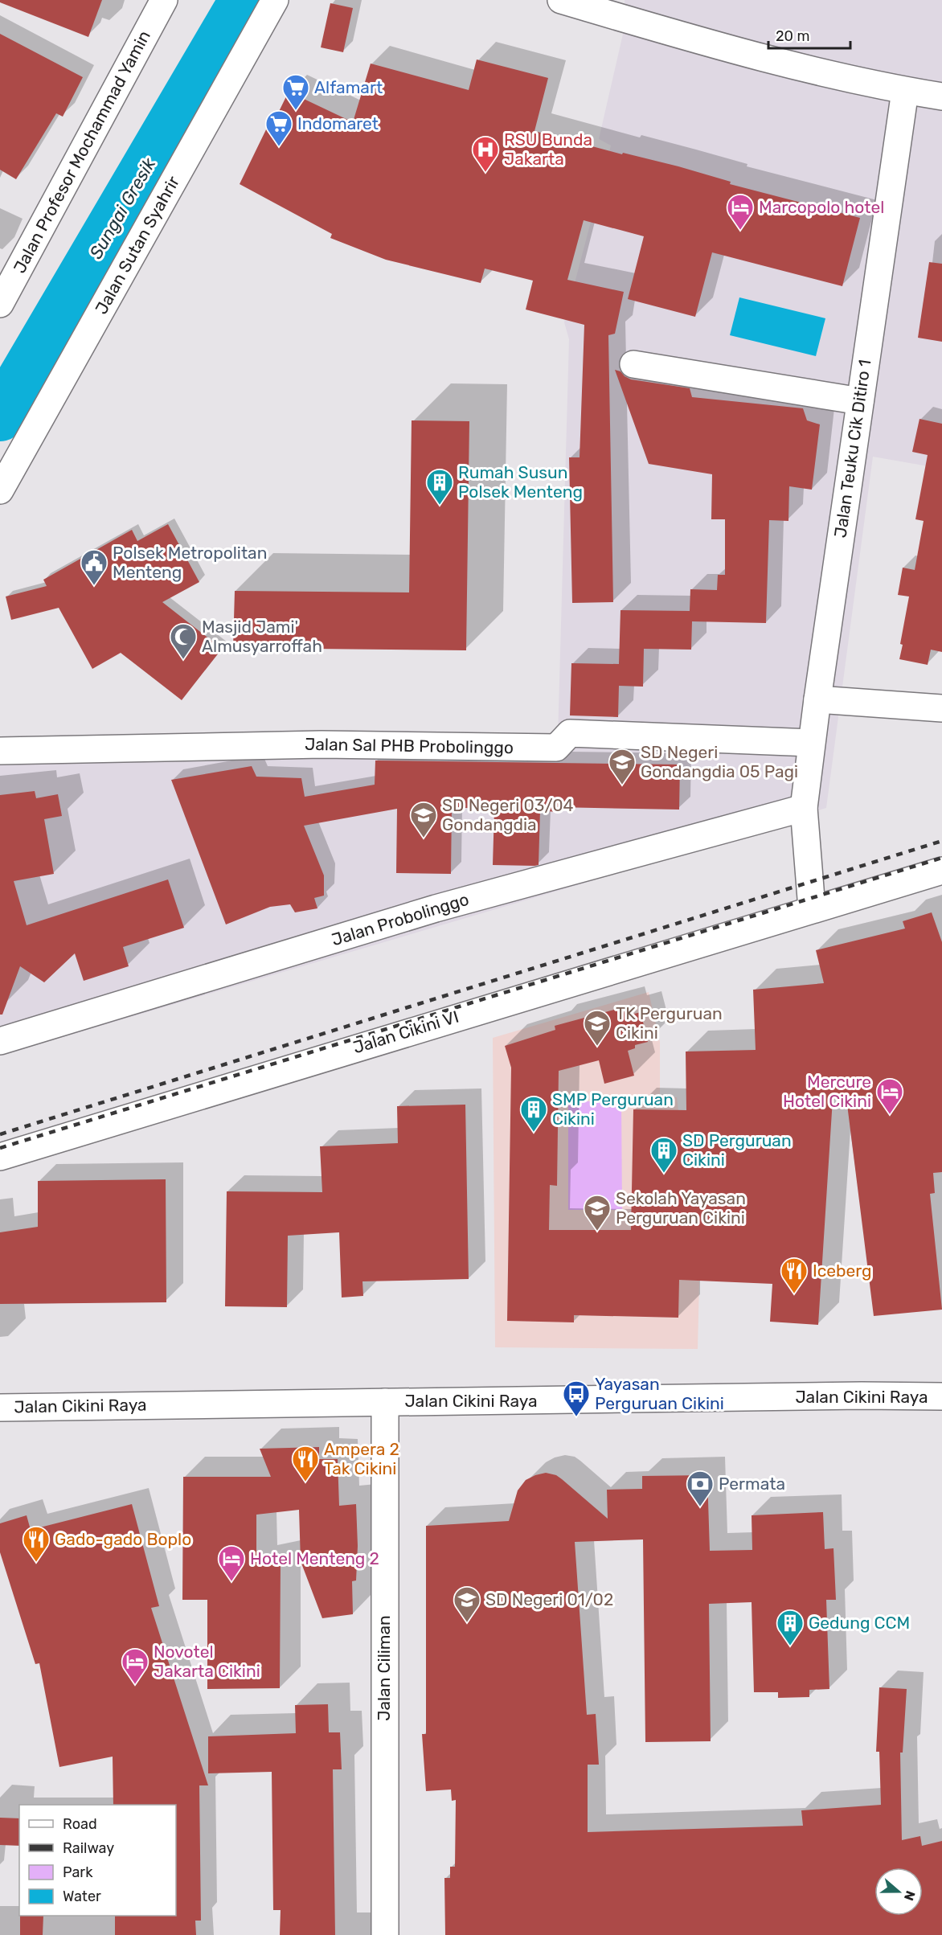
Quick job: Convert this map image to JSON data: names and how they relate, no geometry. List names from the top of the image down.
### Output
{
  "streets": {
    "street": [
      "Jalan Profesor Mochammad Yamin",
      "Jalan Sutan Syahrir",
      "Jalan Teuku Cik Ditiro 1",
      "Jalan Sal PHB Probolinggo",
      "Jalan Probolinggo",
      "Jalan Cikini VI",
      "Jalan Cikini Raya",
      "Jalan Ciliman"
    ]
  },
  "crossings": [
    ["Jalan Teuku Cik Ditiro 1", "Jalan Sal PHB Probolinggo"],
    ["Jalan Teuku Cik Ditiro 1", "Jalan Probolinggo"],
    ["Jalan Cikini Raya", "Jalan Ciliman"]
  ],
  "water": ["Sungai Gresik"],
  "places": {
    "supermarket": ["Alfamart", "Indomaret"],
    "hospital": ["RSU Bunda Jakarta"],
    "hotel": [
      "Marcopolo hotel",
      "Mercure Hotel Cikini",
      "Hotel Menteng 2",
      "Novotel Jakarta Cikini"
    ],
    "building": [
      "Rumah Susun Polsek Menteng",
      "SMP Perguruan Cikini",
      "SD Perguruan Cikini",
      "Gedung CCM"
    ],
    "public building": ["Polsek Metropolitan Menteng"],
    "mosque": ["Masjid Jami' Almusyarroffah"],
    "school or university": [
      "SD Negeri Gondangdia 05 Pagi",
      "SD Negeri 03/04 Gondangdia",
      "TK Perguruan Cikini",
      "Sekolah Yayasan Perguruan Cikini",
      "SD Negeri 01/02"
    ],
    "restaurant": ["Iceberg", "Ampera 2 Tak Cikini", "Gado-gado Boplo"],
    "bus stop": ["Yayasan Perguruan Cikini"],
    "bank": ["Permata"]
  },
  "legend": [
    "Road",
    "Railway",
    "Park",
    "Water"
  ],
  "scale_bar": "20 m",
  "north": "right"
}
